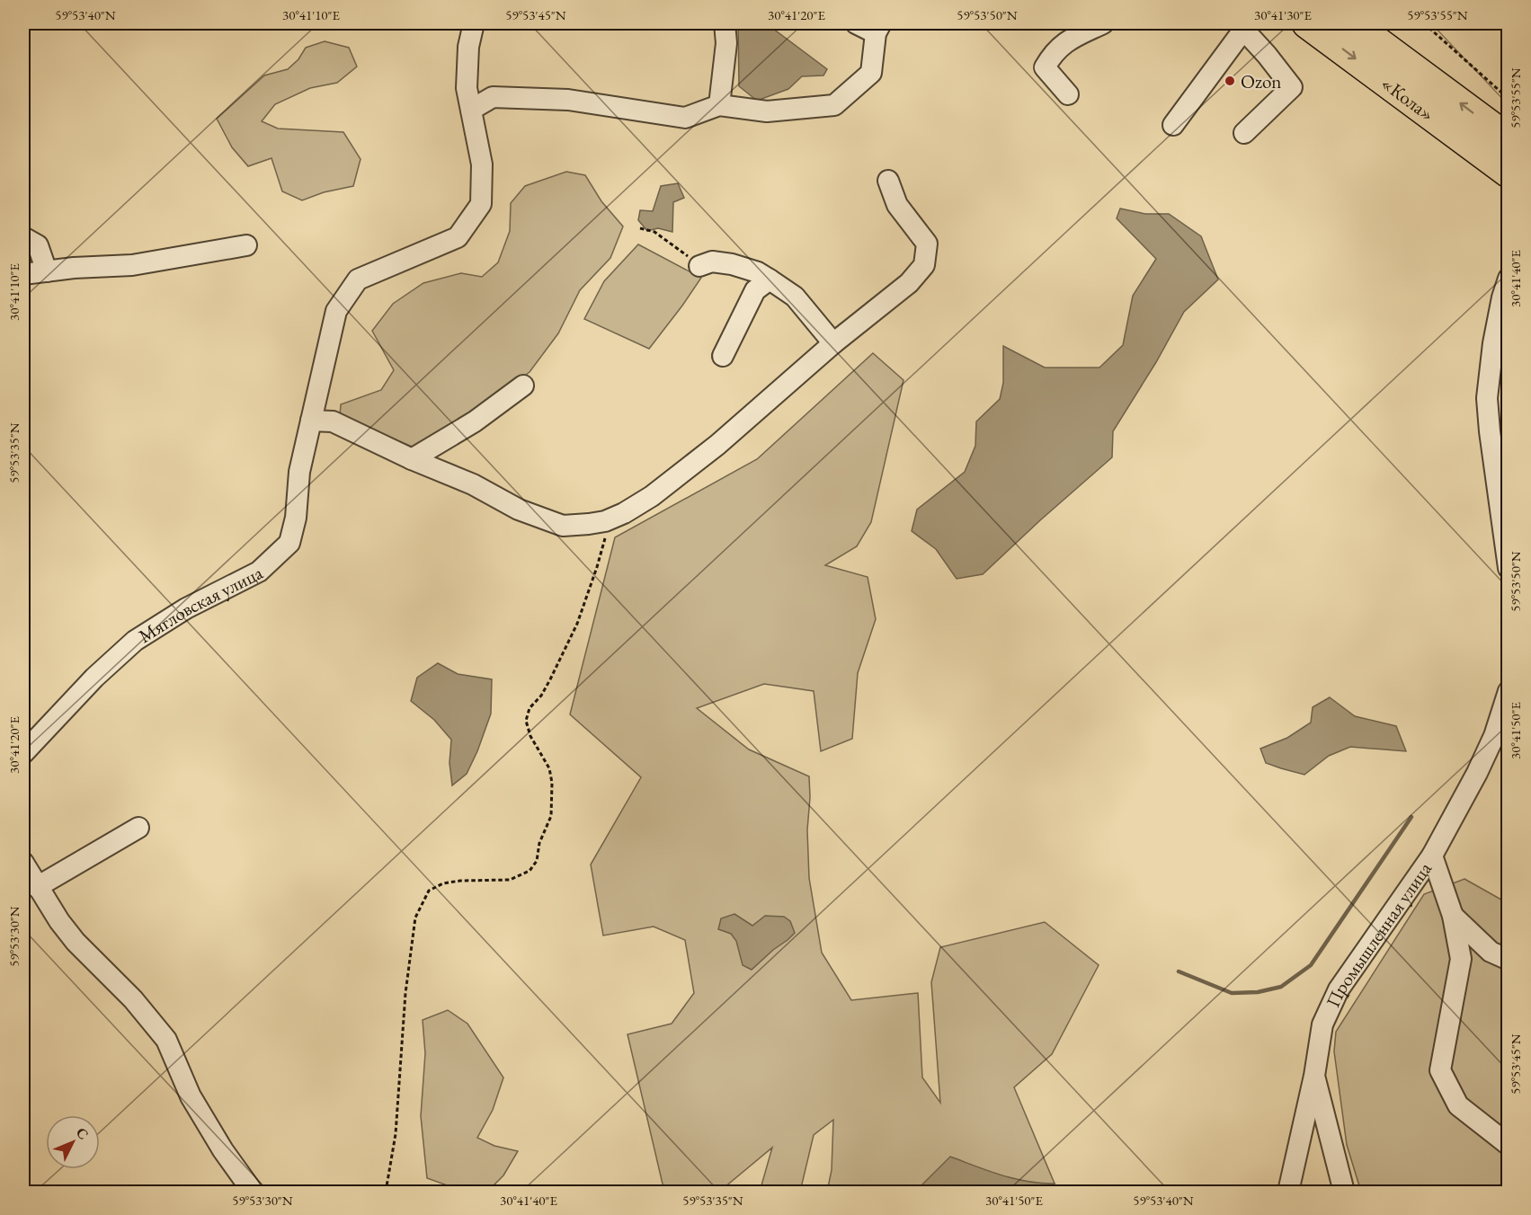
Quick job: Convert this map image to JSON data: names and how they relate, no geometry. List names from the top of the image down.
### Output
{
  "streets": {
    "highway": ["«Кола»"],
    "street": ["Мягловская улица", "Промышленная улица"]
  },
  "places": ["Ozon"],
  "north": "top right",
  "coordinates": [
    "59°53'40\"N",
    "30°41'10\"E",
    "59°53'45\"N",
    "30°41'20\"E",
    "59°53'50\"N",
    "30°41'30\"E",
    "59°53'55\"N",
    "30°41'40\"E",
    "59°53'35\"N",
    "30°41'50\"E",
    "59°53'30\"N"
  ]
}
